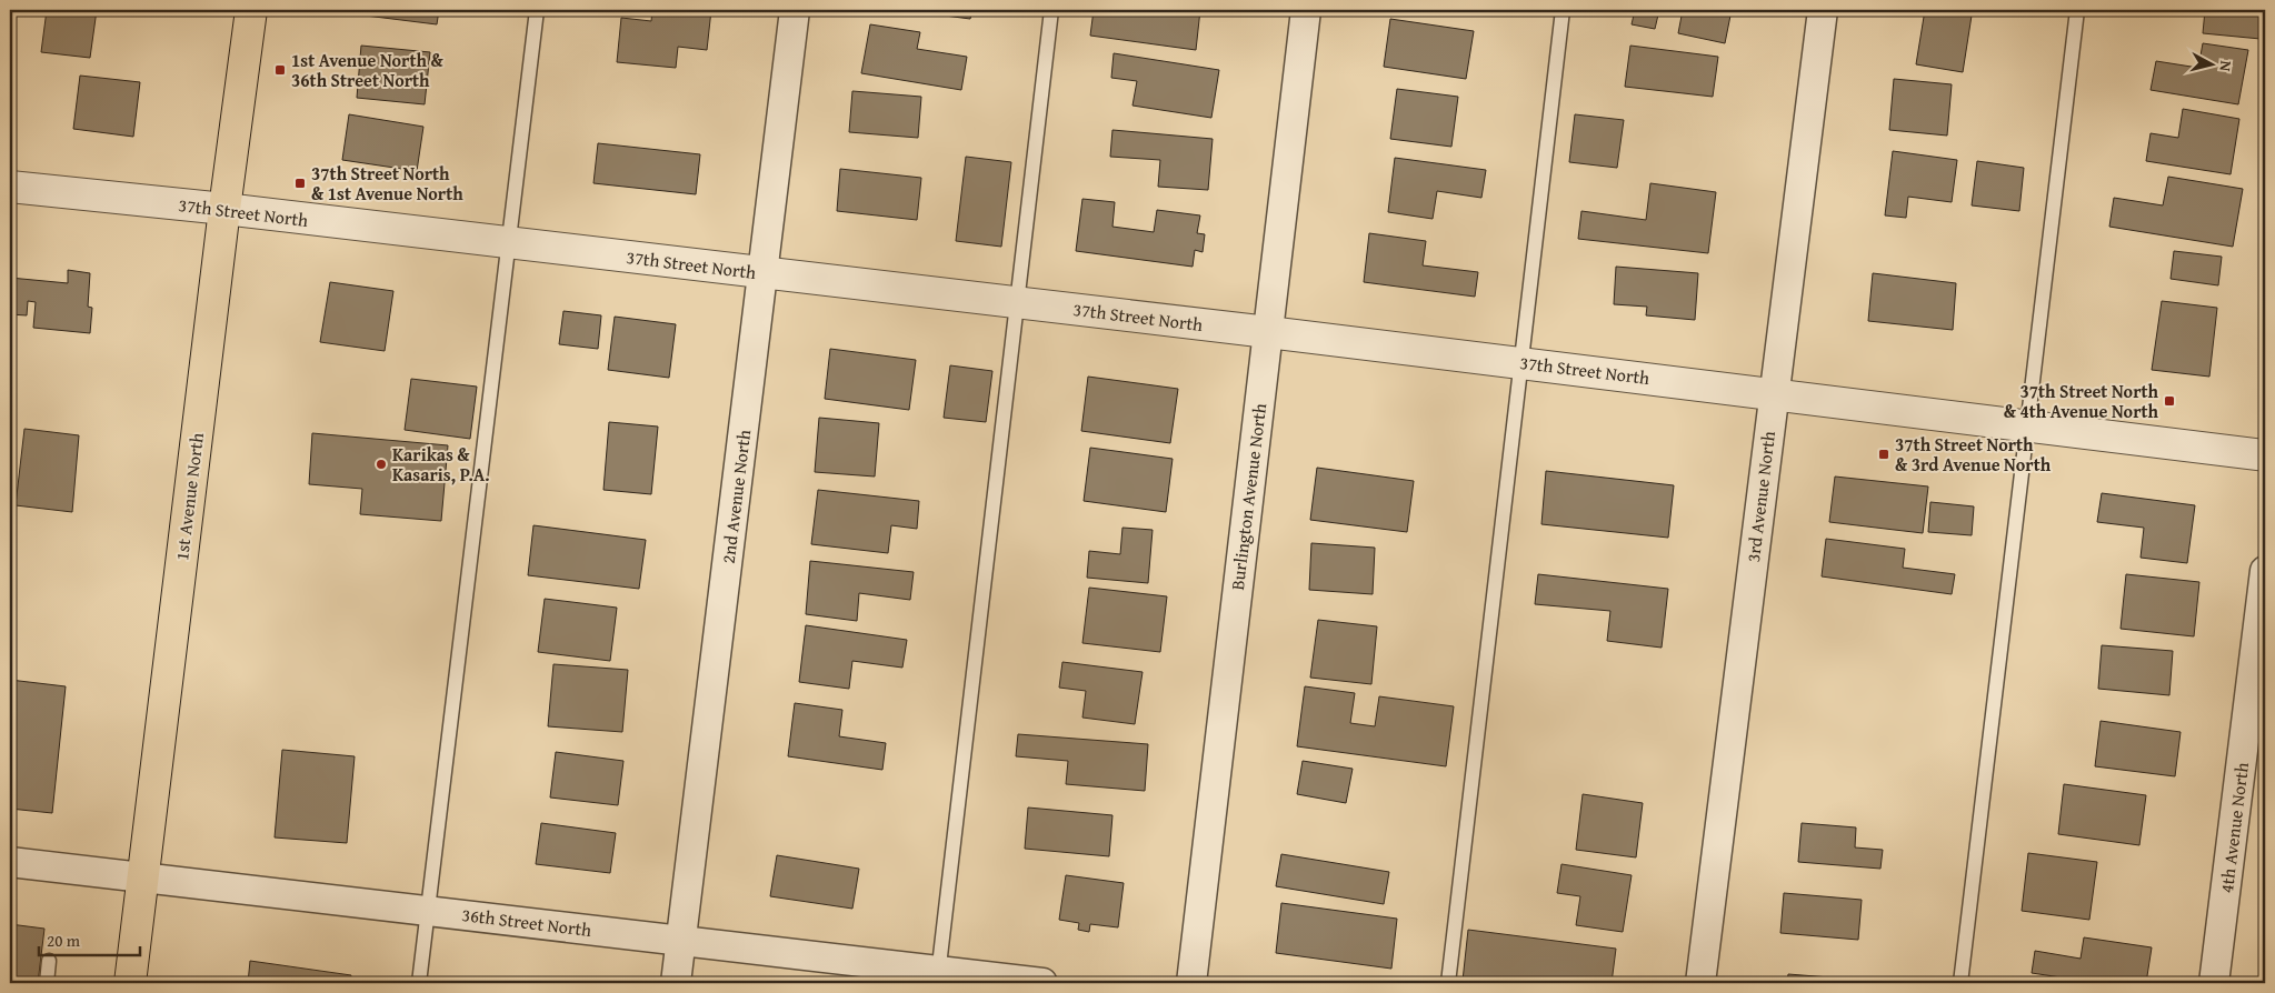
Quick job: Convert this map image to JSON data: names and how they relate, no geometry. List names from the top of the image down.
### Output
{
  "streets": {
    "main road": ["1st Avenue North"],
    "street": [
      "37th Street North",
      "2nd Avenue North",
      "Burlington Avenue North",
      "3rd Avenue North",
      "4th Avenue North",
      "36th Street North"
    ]
  },
  "crossings": [
    ["37th Street North", "1st Avenue North"],
    ["37th Street North", "2nd Avenue North"],
    ["37th Street North", "Burlington Avenue North"],
    ["37th Street North", "3rd Avenue North"],
    ["1st Avenue North", "36th Street North"],
    ["2nd Avenue North", "36th Street North"]
  ],
  "places": {
    "transit": [
      "1st Avenue North & 36th Street North",
      "37th Street North & 1st Avenue North",
      "37th Street North & 4th Avenue North",
      "37th Street North & 3rd Avenue North"
    ],
    "other": ["Karikas & Kasaris, P.A."]
  },
  "scale_bar": "20 m",
  "north": "right"
}
